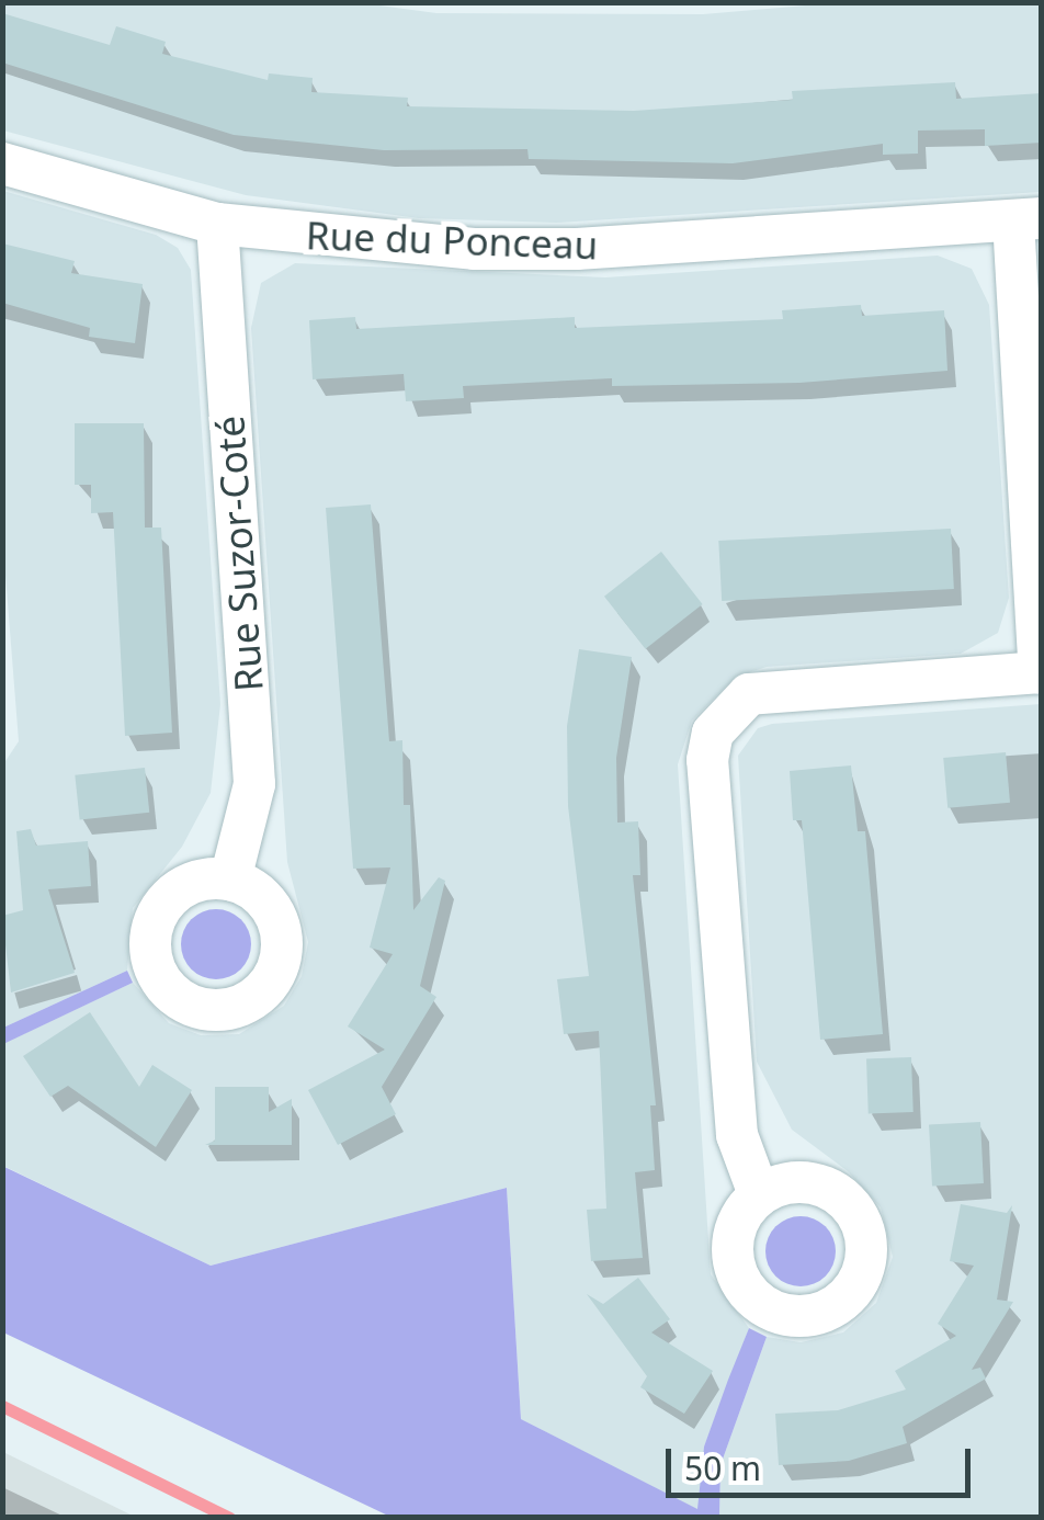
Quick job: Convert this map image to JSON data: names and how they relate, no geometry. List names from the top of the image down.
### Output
{
  "streets": {
    "street": ["Rue du Ponceau", "Rue Suzor-Coté"]
  },
  "crossings": [
    ["Rue du Ponceau", "Rue Suzor-Coté"]
  ],
  "scale_bar": "50 m"
}
